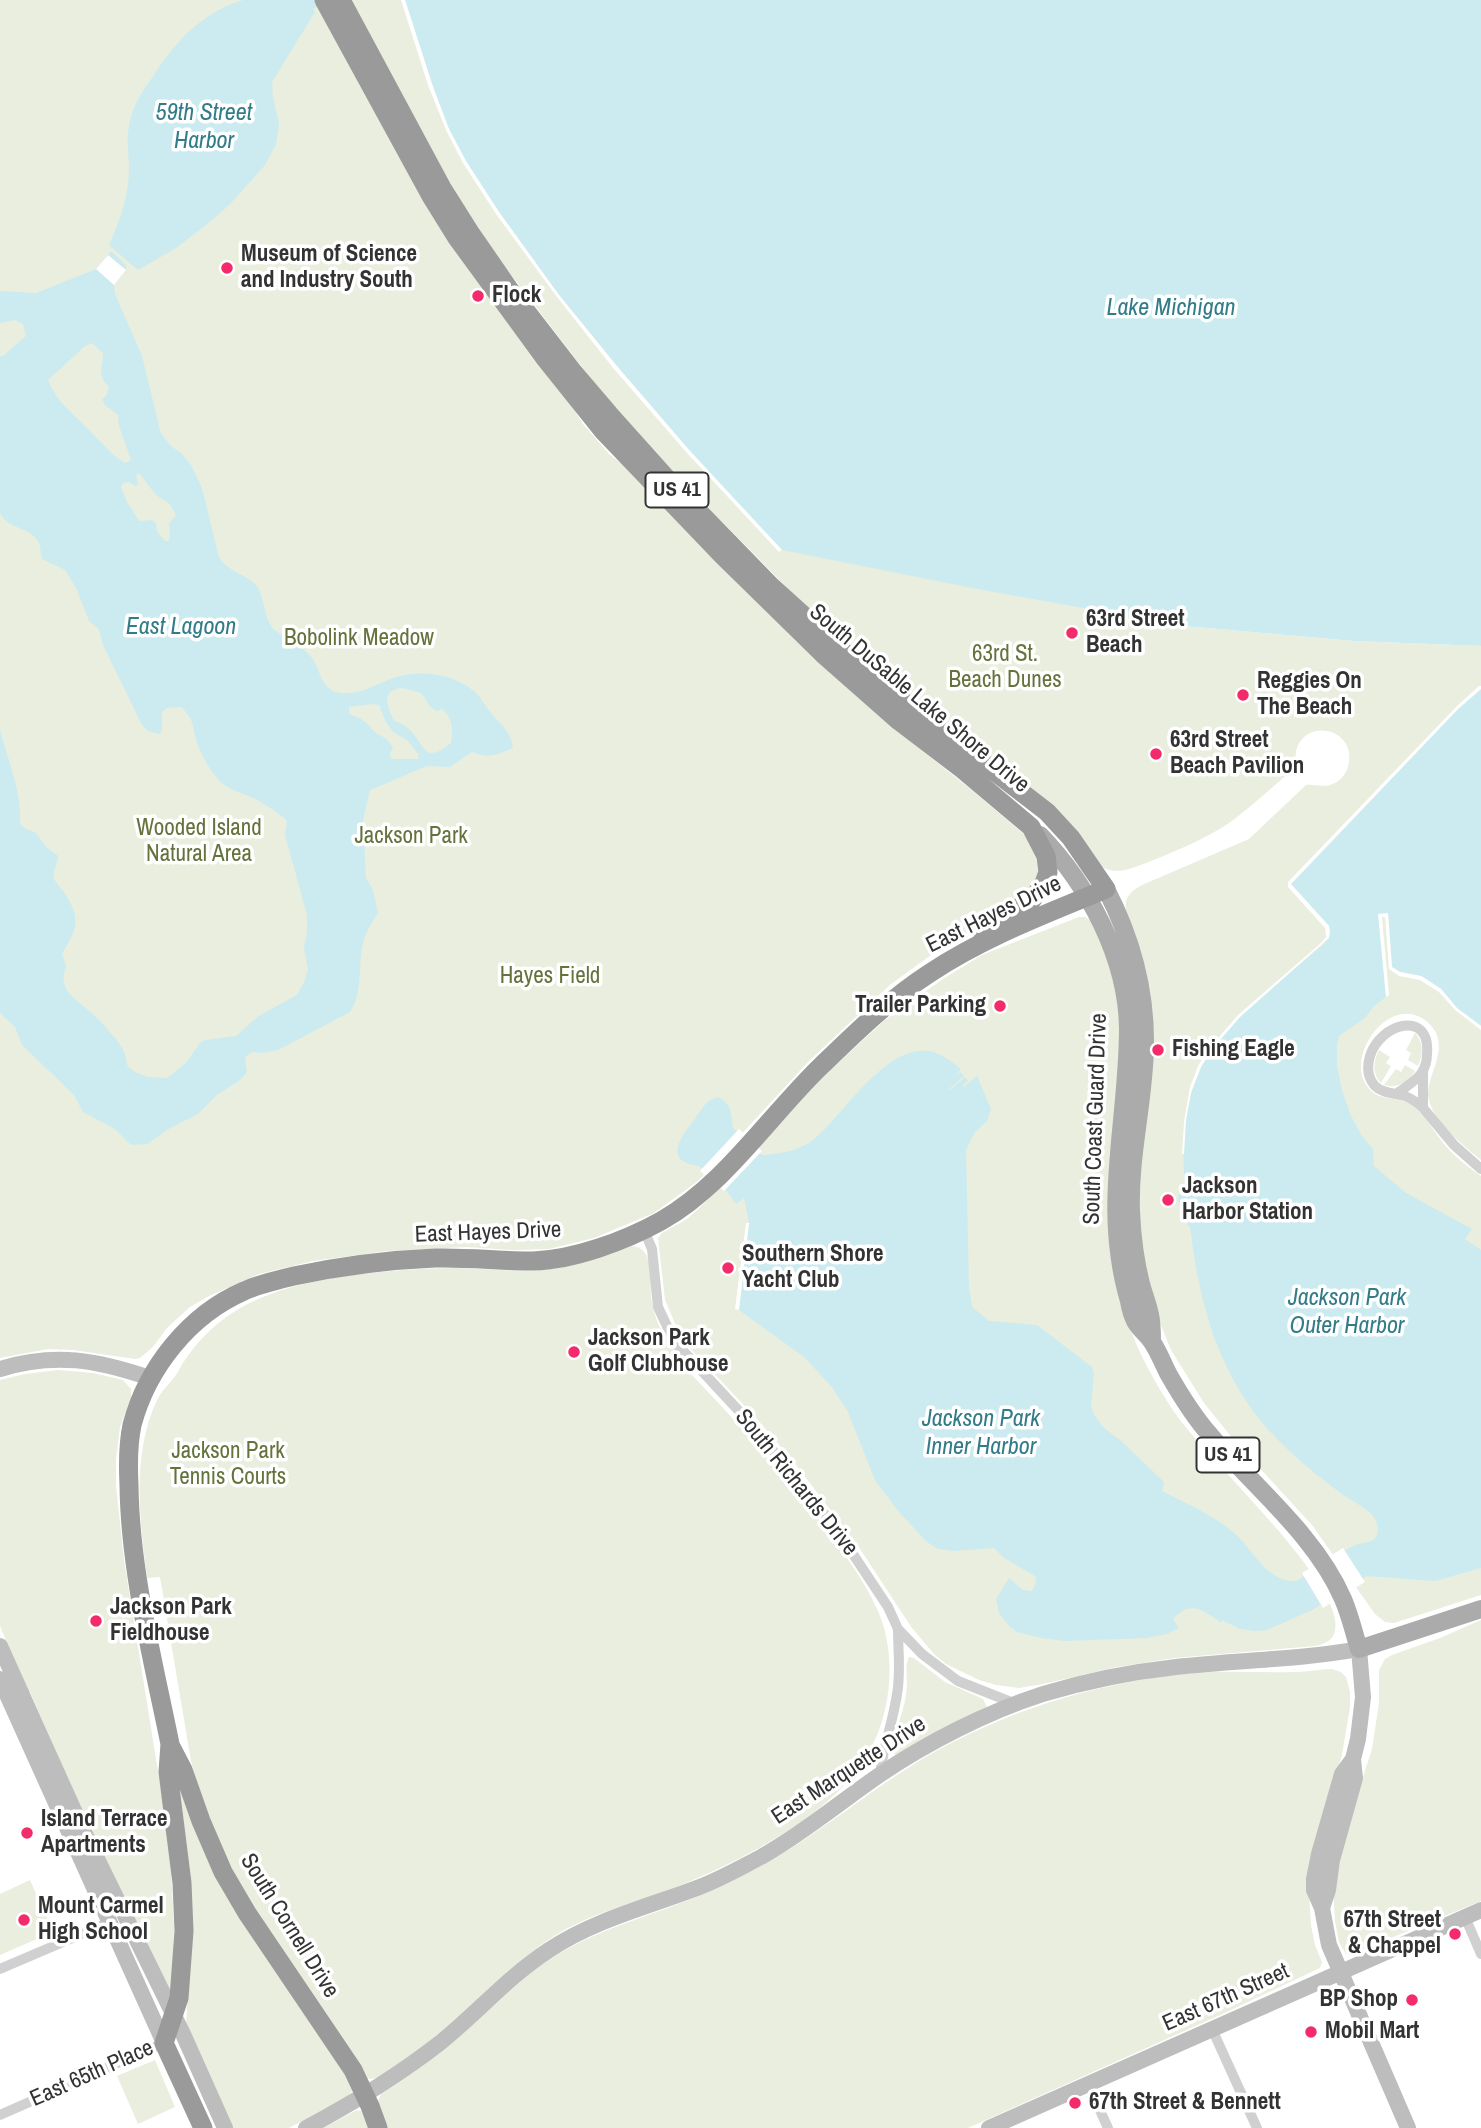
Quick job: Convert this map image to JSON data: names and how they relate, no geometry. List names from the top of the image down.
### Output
{
  "streets": {
    "highway": [
      "US 41",
      "South DuSable Lake Shore Drive",
      "East Hayes Drive",
      "South Cornell Drive"
    ],
    "main road": ["South Coast Guard Drive", "East Marquette Drive"],
    "street": ["South Richards Drive", "East 67th Street", "East 65th Place"]
  },
  "crossings": [
    ["South DuSable Lake Shore Drive", "East Hayes Drive"],
    ["South DuSable Lake Shore Drive", "South Coast Guard Drive"],
    ["East Hayes Drive", "South Coast Guard Drive"],
    ["East Hayes Drive", "South Richards Drive"],
    ["East Hayes Drive", "South Cornell Drive"],
    ["South Coast Guard Drive", "East Marquette Drive"],
    ["South Richards Drive", "East Marquette Drive"],
    ["East Marquette Drive", "South Cornell Drive"],
    ["South Cornell Drive", "East 65th Place"]
  ],
  "water": [
    "59th Street Harbor",
    "Lake Michigan",
    "East Lagoon",
    "Jackson Park Outer Harbor",
    "Jackson Park Inner Harbor"
  ],
  "parks": [
    "Bobolink Meadow",
    "63rd St. Beach Dunes",
    "Wooded Island Natural Area",
    "Jackson Park",
    "Hayes Field",
    "Jackson Park Tennis Courts"
  ],
  "places": [
    "Museum of Science and Industry South",
    "Flock",
    "63rd Street Beach",
    "Reggies On The Beach",
    "63rd Street Beach Pavilion",
    "Trailer Parking",
    "Fishing Eagle",
    "Jackson Harbor Station",
    "Southern Shore Yacht Club",
    "Jackson Park Golf Clubhouse",
    "Jackson Park Fieldhouse",
    "Island Terrace Apartments",
    "Mount Carmel High School",
    "67th Street & Chappel",
    "BP Shop",
    "Mobil Mart",
    "67th Street & Bennett"
  ]
}
